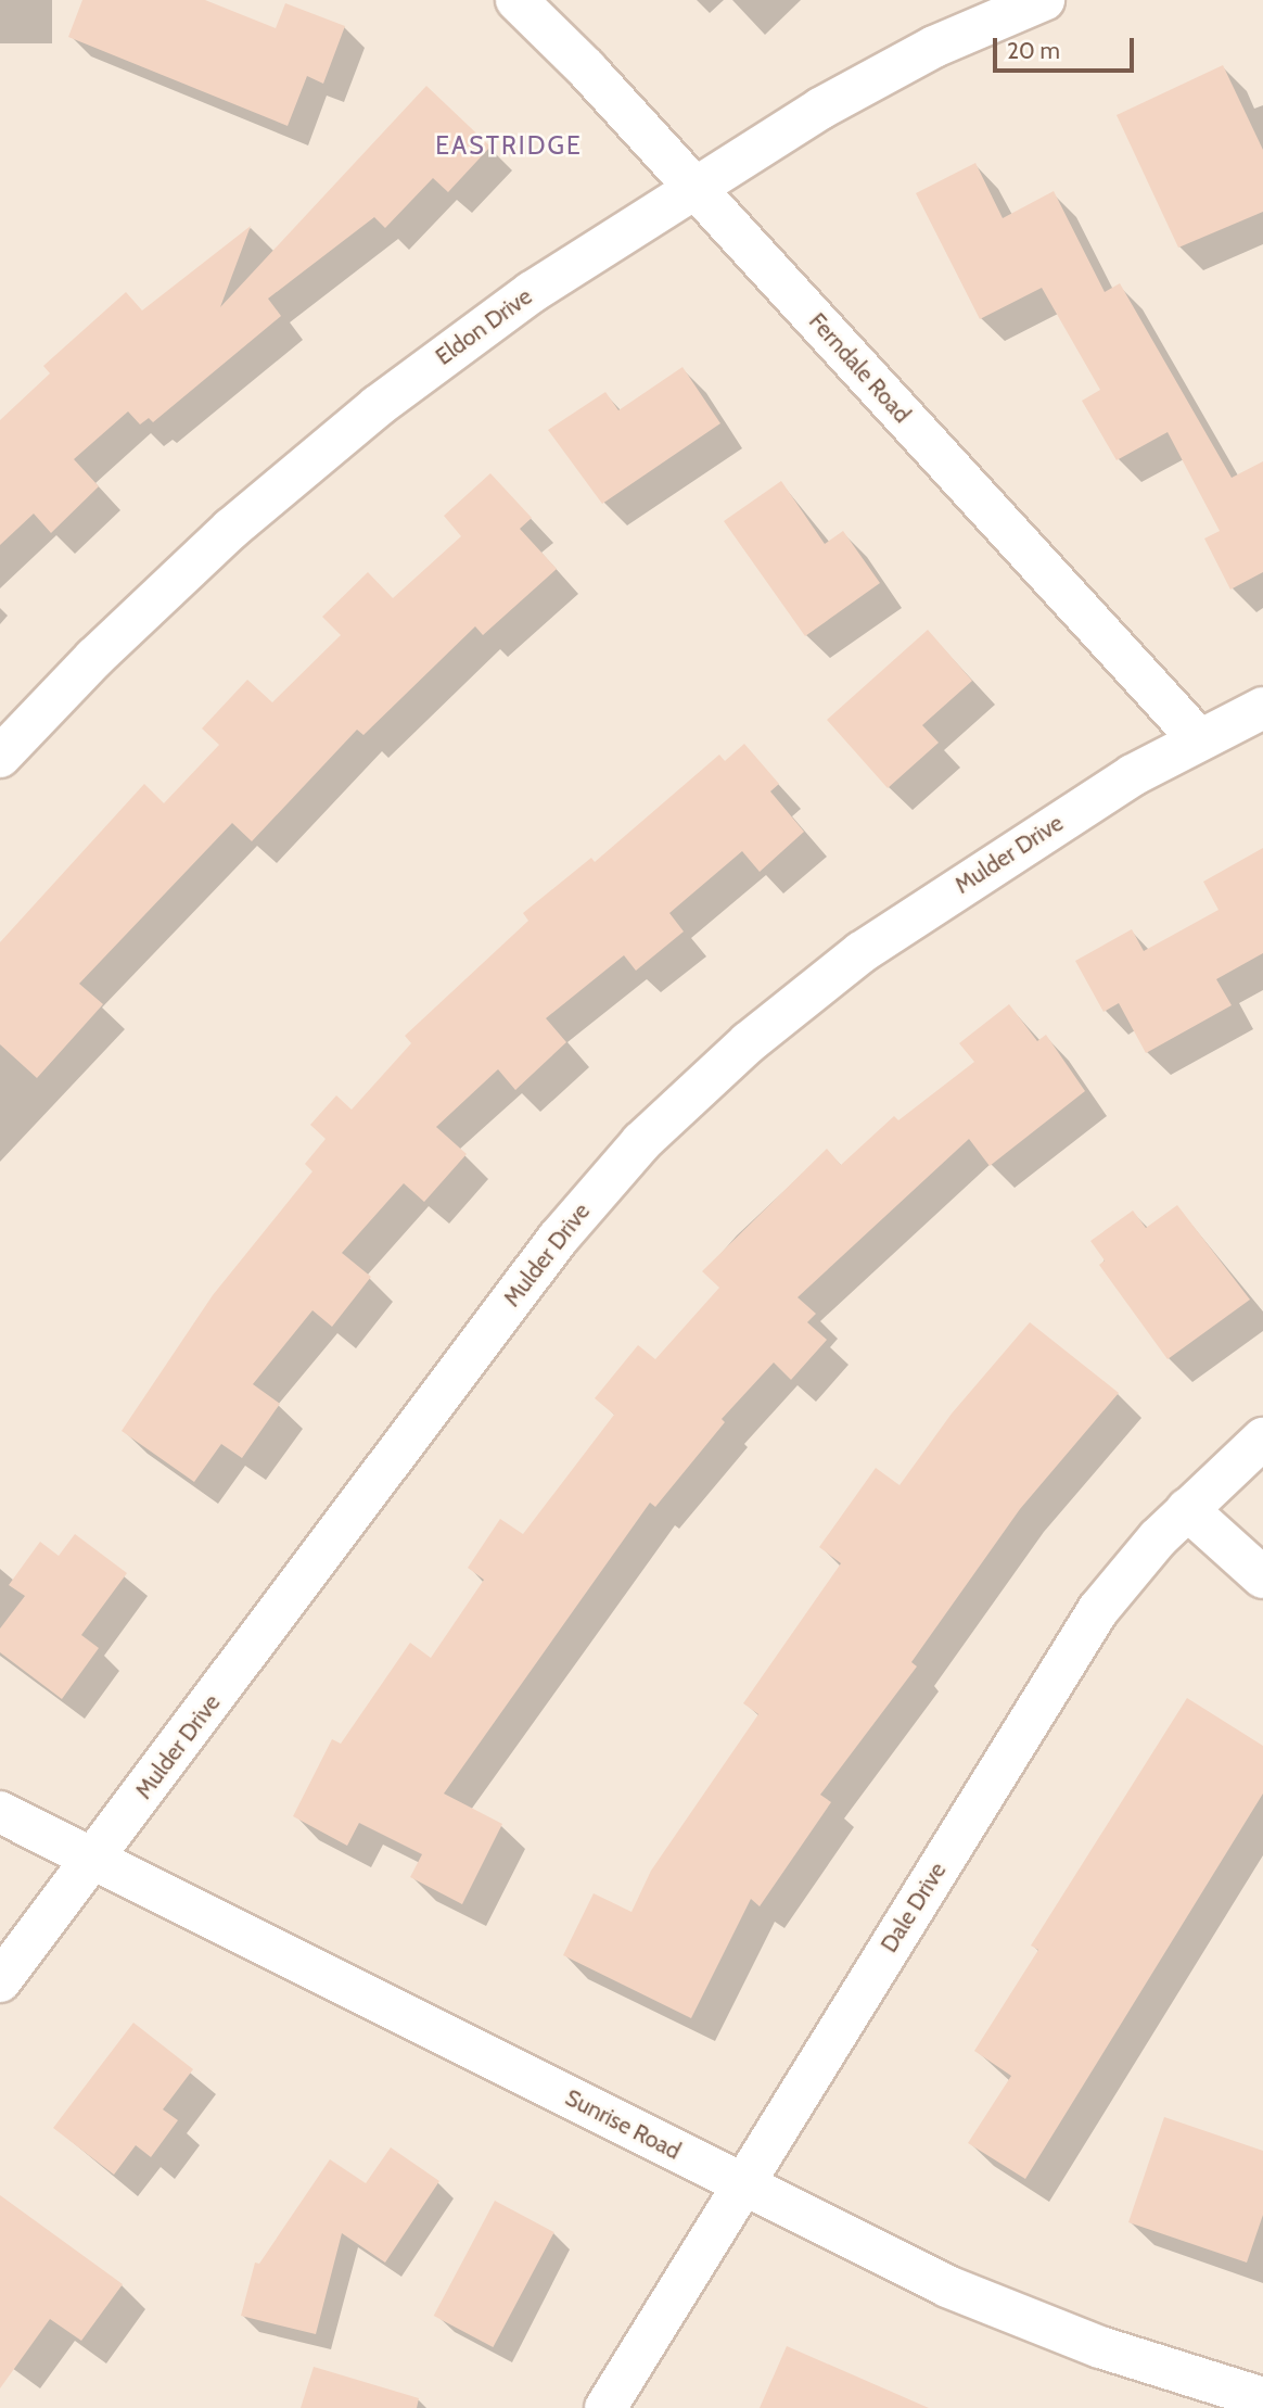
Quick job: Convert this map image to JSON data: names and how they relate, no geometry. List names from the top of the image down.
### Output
{
  "streets": {
    "street": [
      "Eldon Drive",
      "Ferndale Road",
      "Mulder Drive",
      "Dale Drive",
      "Sunrise Road"
    ]
  },
  "crossings": [
    ["Eldon Drive", "Ferndale Road"],
    ["Ferndale Road", "Mulder Drive"],
    ["Mulder Drive", "Sunrise Road"],
    ["Dale Drive", "Sunrise Road"]
  ],
  "districts": ["EASTRIDGE"],
  "scale_bar": "20 m"
}
